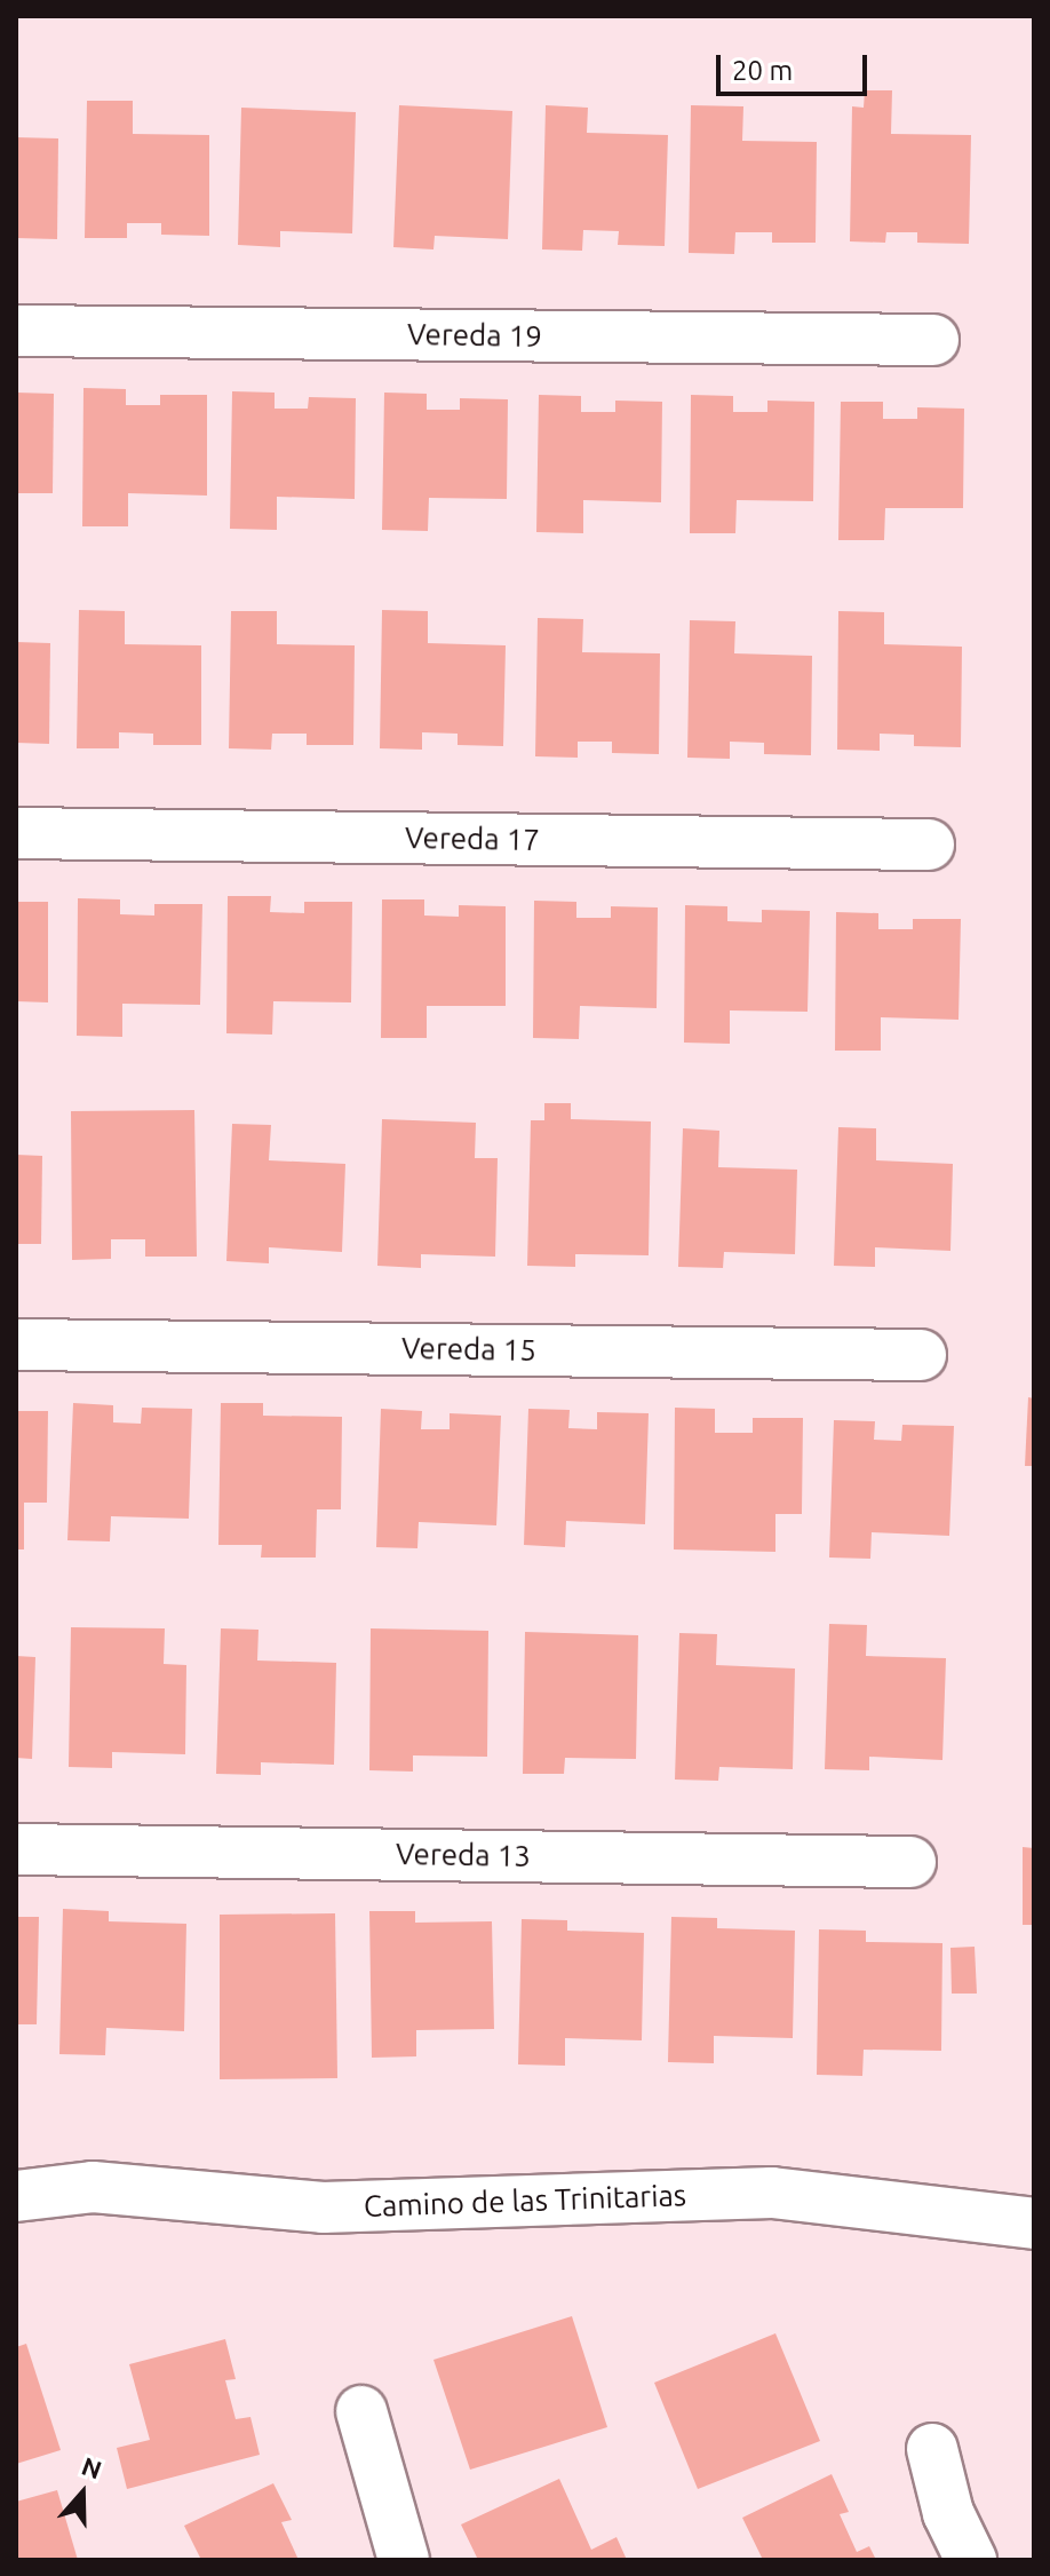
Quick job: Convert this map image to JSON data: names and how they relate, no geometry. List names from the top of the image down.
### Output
{
  "streets": {
    "street": [
      "Vereda 19",
      "Vereda 17",
      "Vereda 15",
      "Vereda 13",
      "Camino de las Trinitarias"
    ]
  },
  "scale_bar": "20 m",
  "north": "top"
}
